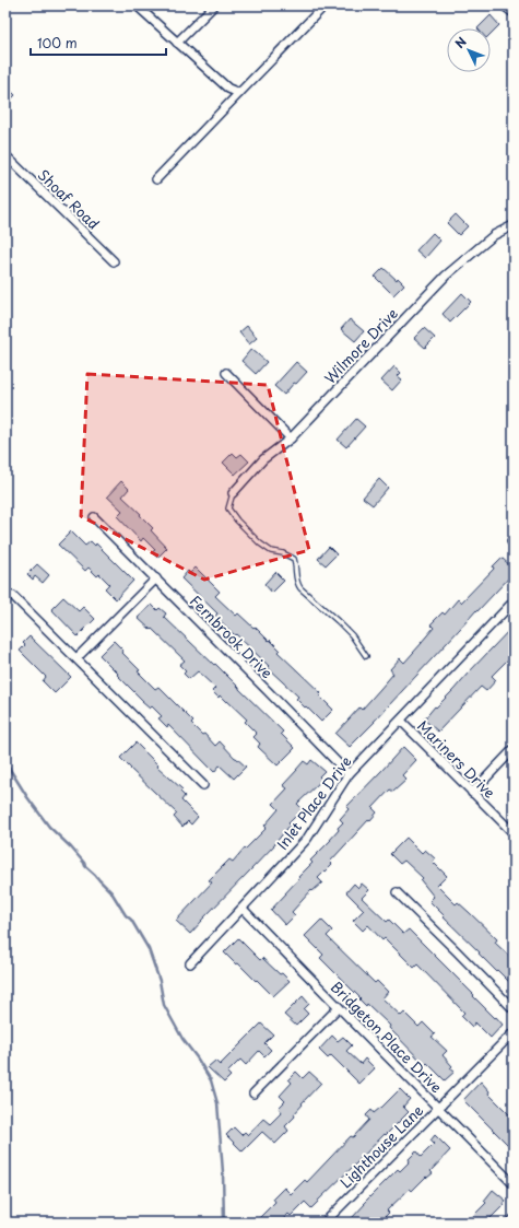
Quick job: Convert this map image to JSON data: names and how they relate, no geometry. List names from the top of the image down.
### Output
{
  "streets": {
    "street": [
      "Shoaf Road",
      "Wilmore Drive",
      "Fernbrook Drive",
      "Mariners Drive",
      "Inlet Place Drive",
      "Bridgeton Place Drive",
      "Lighthouse Lane"
    ]
  },
  "crossings": [
    ["Fernbrook Drive", "Inlet Place Drive"],
    ["Mariners Drive", "Inlet Place Drive"],
    ["Inlet Place Drive", "Bridgeton Place Drive"],
    ["Bridgeton Place Drive", "Lighthouse Lane"]
  ],
  "scale_bar": "100 m",
  "north": "top left"
}
